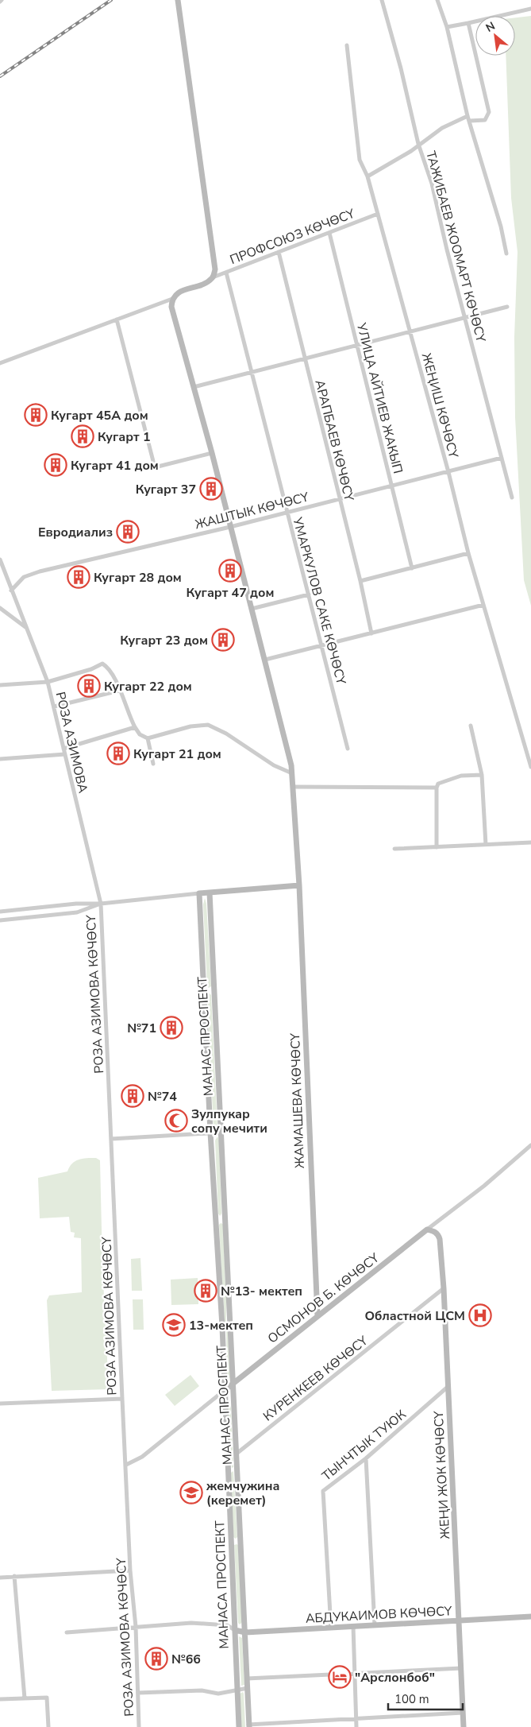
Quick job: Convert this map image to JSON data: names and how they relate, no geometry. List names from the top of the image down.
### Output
{
  "streets": {
    "main road": [
      "МАНАС ПРОСПЕКТ",
      "ЖАМАШЕВА КӨЧӨСҮ",
      "ОСМОНОВ Б. КӨЧӨСҮ",
      "ЖЕҢИ ЖОК КӨЧӨСҮ",
      "МАНАСА ПРОСПЕКТ",
      "АБДУКАИМОВ КӨЧӨСҮ"
    ],
    "street": [
      "ПРОФСОЮЗ КӨЧӨСҮ",
      "ТАЖИБАЕВ ЖООМАРТ КӨЧӨСҮ",
      "УЛИЦА АЙТИЕВ ЖАКЫП",
      "ЖЕҢИШ КӨЧӨСҮ",
      "АРАПБАЕВ КӨЧӨСҮ",
      "ЖАШТЫК КӨЧӨСҮ",
      "УМАРКУЛОВ САКЕ КӨЧӨСҮ",
      "РОЗА АЗИМОВА",
      "РОЗА АЗИМОВА КӨЧӨСҮ",
      "КУРЕНКЕЕВ КӨЧӨСҮ",
      "ТЫНЧТЫК ТУЮК"
    ]
  },
  "crossings": [
    ["ПРОФСОЮЗ КӨЧӨСҮ", "УЛИЦА АЙТИЕВ ЖАКЫП"],
    ["ПРОФСОЮЗ КӨЧӨСҮ", "ЖЕҢИШ КӨЧӨСҮ"],
    ["ПРОФСОЮЗ КӨЧӨСҮ", "АРАПБАЕВ КӨЧӨСҮ"],
    ["ПРОФСОЮЗ КӨЧӨСҮ", "УМАРКУЛОВ САКЕ КӨЧӨСҮ"],
    ["ТАЖИБАЕВ ЖООМАРТ КӨЧӨСҮ", "ЖАШТЫК КӨЧӨСҮ"],
    ["УЛИЦА АЙТИЕВ ЖАКЫП", "ЖАШТЫК КӨЧӨСҮ"],
    ["ЖЕҢИШ КӨЧӨСҮ", "ЖАШТЫК КӨЧӨСҮ"],
    ["АРАПБАЕВ КӨЧӨСҮ", "ЖАШТЫК КӨЧӨСҮ"],
    ["ЖАШТЫК КӨЧӨСҮ", "УМАРКУЛОВ САКЕ КӨЧӨСҮ"],
    ["ЖАШТЫК КӨЧӨСҮ", "РОЗА АЗИМОВА"],
    ["ЖАШТЫК КӨЧӨСҮ", "ЖАМАШЕВА КӨЧӨСҮ"],
    ["РОЗА АЗИМОВА", "РОЗА АЗИМОВА КӨЧӨСҮ"],
    ["РОЗА АЗИМОВА КӨЧӨСҮ", "ОСМОНОВ Б. КӨЧӨСҮ"],
    ["МАНАС ПРОСПЕКТ", "ОСМОНОВ Б. КӨЧӨСҮ"],
    ["МАНАС ПРОСПЕКТ", "КУРЕНКЕЕВ КӨЧӨСҮ"],
    ["МАНАС ПРОСПЕКТ", "АБДУКАИМОВ КӨЧӨСҮ"],
    ["ЖАМАШЕВА КӨЧӨСҮ", "ОСМОНОВ Б. КӨЧӨСҮ"],
    ["ОСМОНОВ Б. КӨЧӨСҮ", "ЖЕҢИ ЖОК КӨЧӨСҮ"],
    ["ОСМОНОВ Б. КӨЧӨСҮ", "МАНАСА ПРОСПЕКТ"],
    ["КУРЕНКЕЕВ КӨЧӨСҮ", "ЖЕҢИ ЖОК КӨЧӨСҮ"],
    ["ТЫНЧТЫК ТУЮК", "ЖЕҢИ ЖОК КӨЧӨСҮ"],
    ["ТЫНЧТЫК ТУЮК", "АБДУКАИМОВ КӨЧӨСҮ"],
    ["ЖЕҢИ ЖОК КӨЧӨСҮ", "АБДУКАИМОВ КӨЧӨСҮ"],
    ["МАНАСА ПРОСПЕКТ", "АБДУКАИМОВ КӨЧӨСҮ"]
  ],
  "places": {
    "building": [
      "Кугарт 45А дом",
      "Кугарт 1",
      "Кугарт 41 дом",
      "Кугарт 37",
      "Евродиализ",
      "Кугарт 47 дом",
      "Кугарт 28 дом",
      "Кугарт 23 дом",
      "Кугарт 22 дом",
      "Кугарт 21 дом",
      "№71",
      "№74",
      "№13- мектеп",
      "№66"
    ],
    "mosque": ["Зулпукар сопу мечити"],
    "hospital": ["Областной ЦСМ"],
    "school or university": ["13-мектеп", "жемчужина (керемет)"],
    "hotel": ["\"Арслонбоб\""]
  },
  "scale_bar": "100 m",
  "north": "top left"
}
